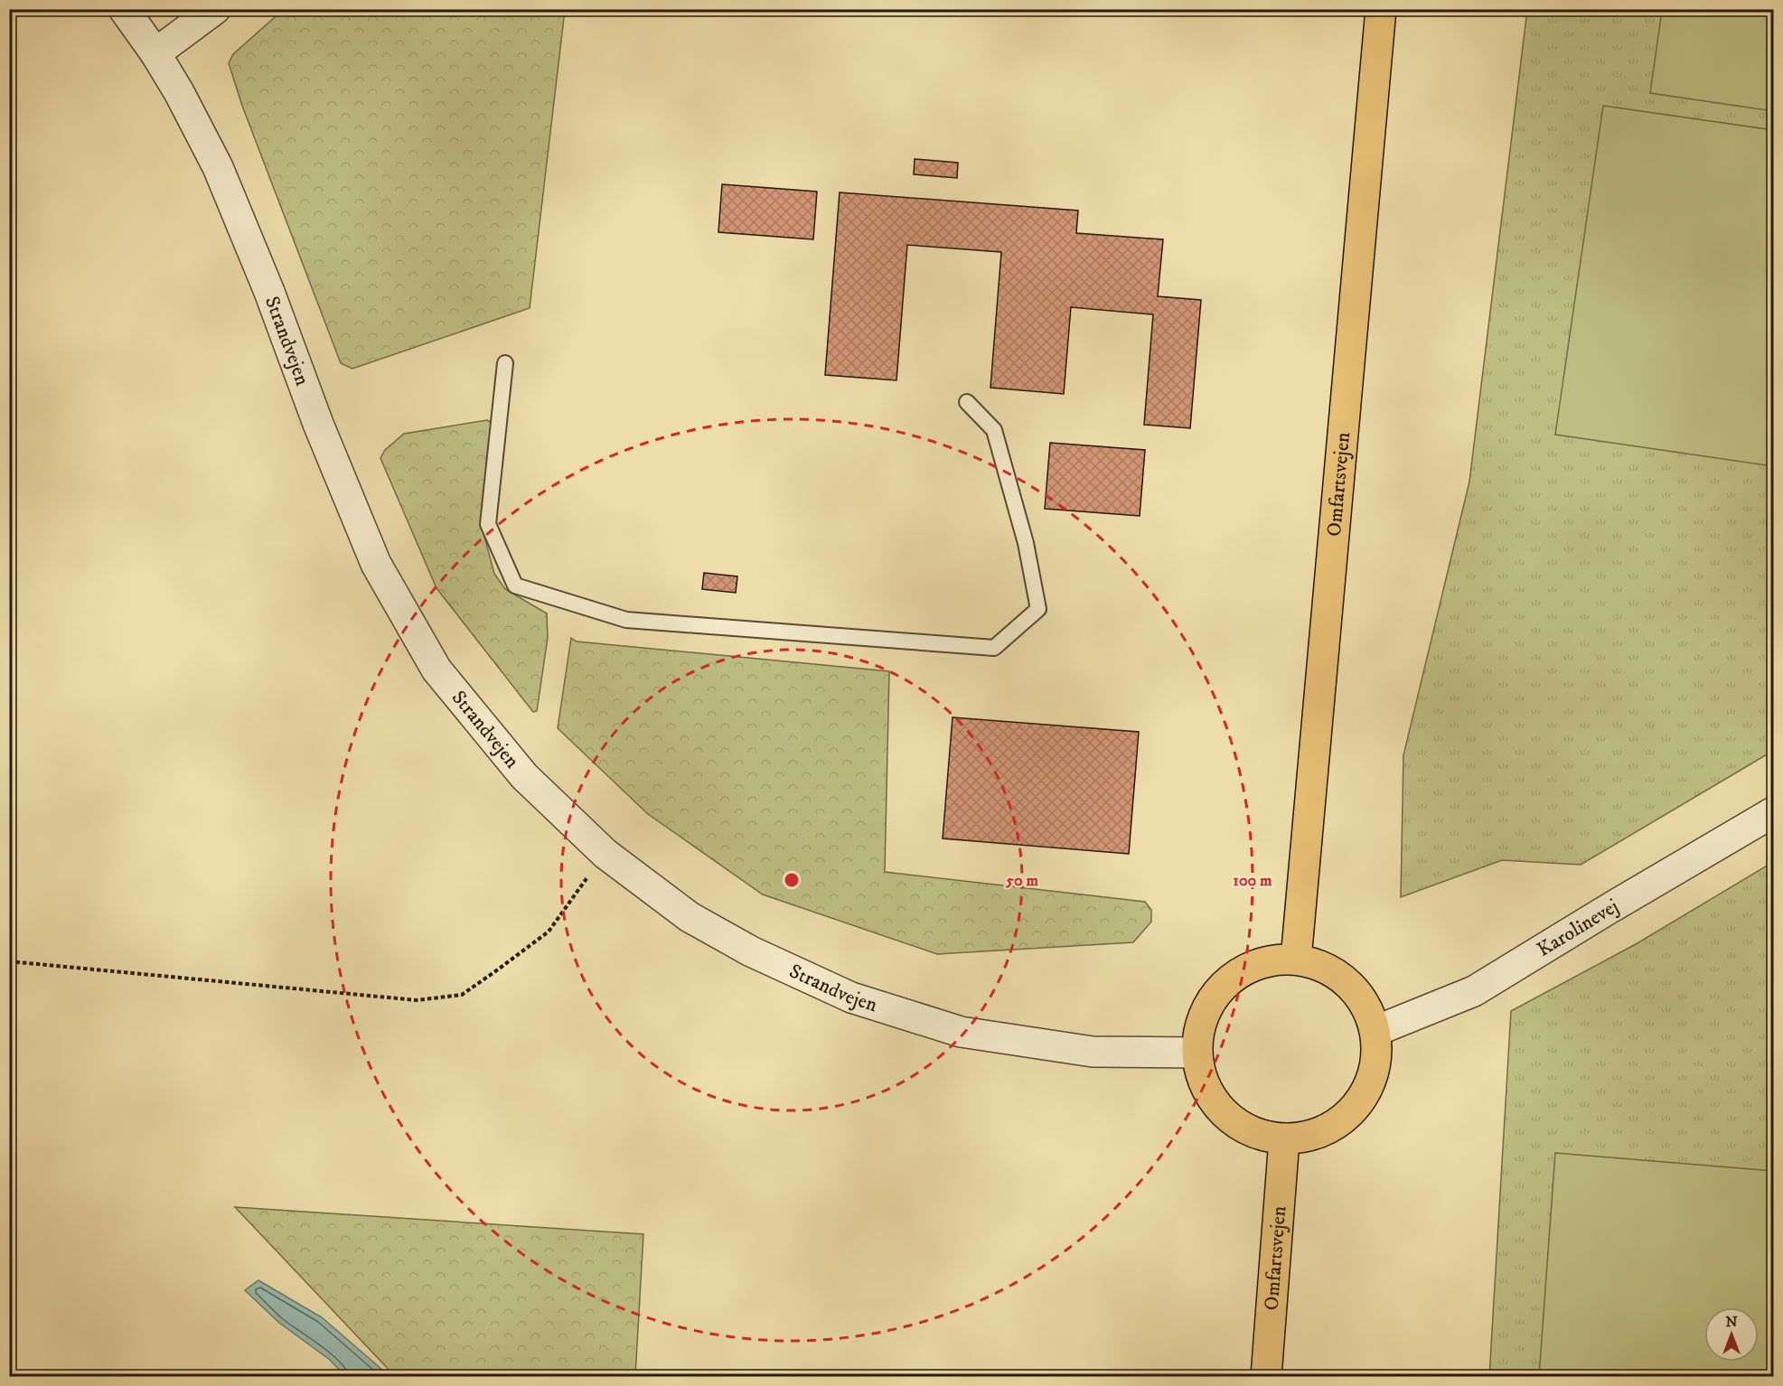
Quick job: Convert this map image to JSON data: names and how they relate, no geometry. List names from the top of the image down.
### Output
{
  "streets": {
    "main road": ["Omfartsvejen"],
    "street": ["Strandvejen", "Karolinevej"]
  },
  "crossings": [
    ["Strandvejen", "Omfartsvejen"],
    ["Strandvejen", "Karolinevej"],
    ["Omfartsvejen", "Karolinevej"]
  ],
  "north": "top",
  "rings": ["50 m", "100 m"]
}
